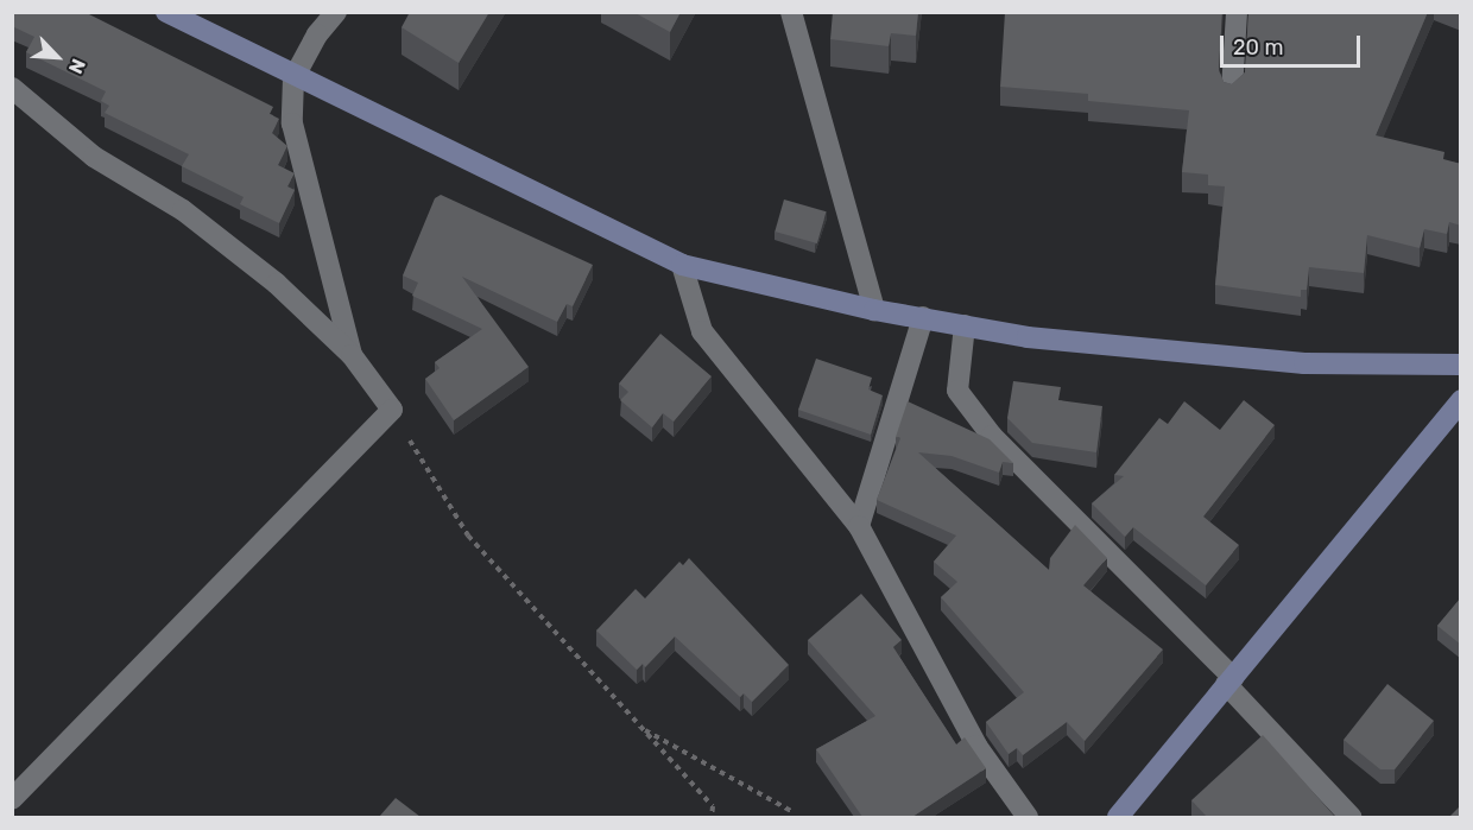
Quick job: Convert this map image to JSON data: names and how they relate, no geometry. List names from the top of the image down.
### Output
{
  "scale_bar": "20 m",
  "north": "bottom right"
}
